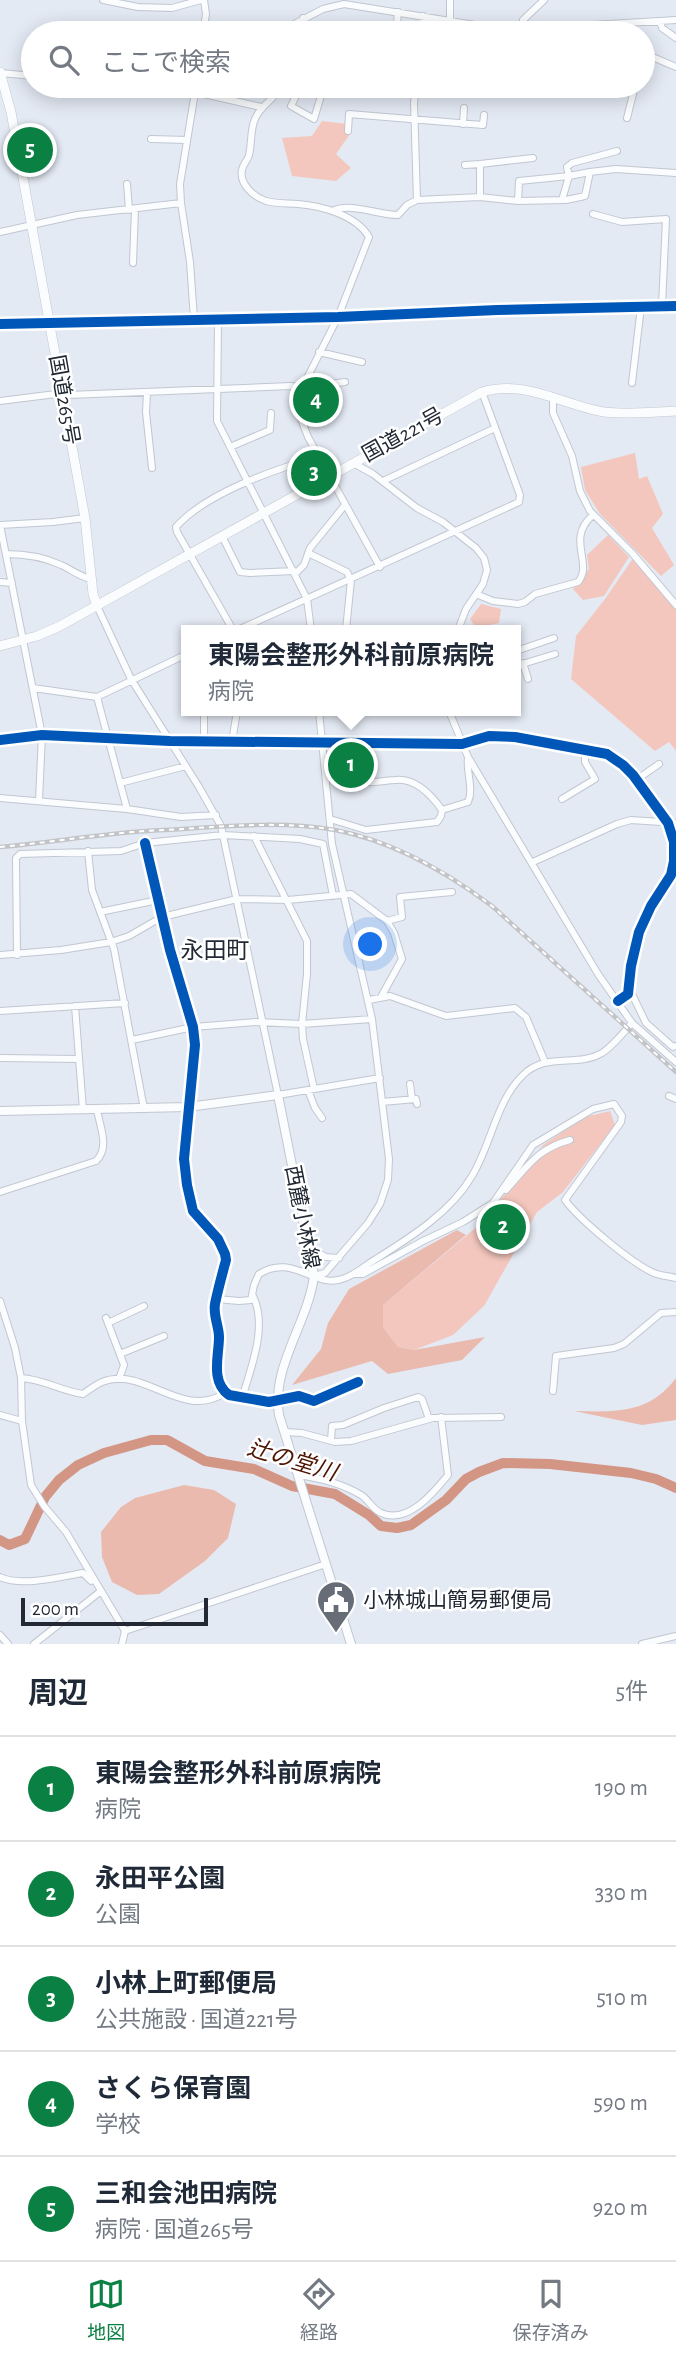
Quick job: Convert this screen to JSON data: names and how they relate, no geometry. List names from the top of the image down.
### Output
{
  "streets": {
    "highway": ["国道265号", "国道221号"],
    "main road": ["西麓小林線"]
  },
  "crossings": [
    ["国道265号", "国道221号"]
  ],
  "districts": ["永田町"],
  "water": ["辻の堂川"],
  "places": {
    "public building": ["小林城山簡易郵便局"]
  },
  "scale_bar": "200 m",
  "page": {
    "search": "ここで検索",
    "pins": [
      "5",
      "4",
      "3",
      "1",
      "2"
    ],
    "popup": ["東陽会整形外科前原病院", "病院"],
    "scale": "200 m",
    "heading": ["周辺", "5件"],
    "list": [
      {
        "mark": "1",
        "name": "東陽会整形外科前原病院",
        "note": "病院",
        "value": "190 m"
      },
      {
        "mark": "2",
        "name": "永田平公園",
        "note": "公園",
        "value": "330 m"
      },
      {
        "mark": "3",
        "name": "小林上町郵便局",
        "note": "公共施設 · 国道221号",
        "value": "510 m"
      },
      {
        "mark": "4",
        "name": "さくら保育園",
        "note": "学校",
        "value": "590 m"
      },
      {
        "mark": "5",
        "name": "三和会池田病院",
        "note": "病院 · 国道265号",
        "value": "920 m"
      }
    ],
    "nav": ["地図", "経路", "保存済み"]
  }
}
